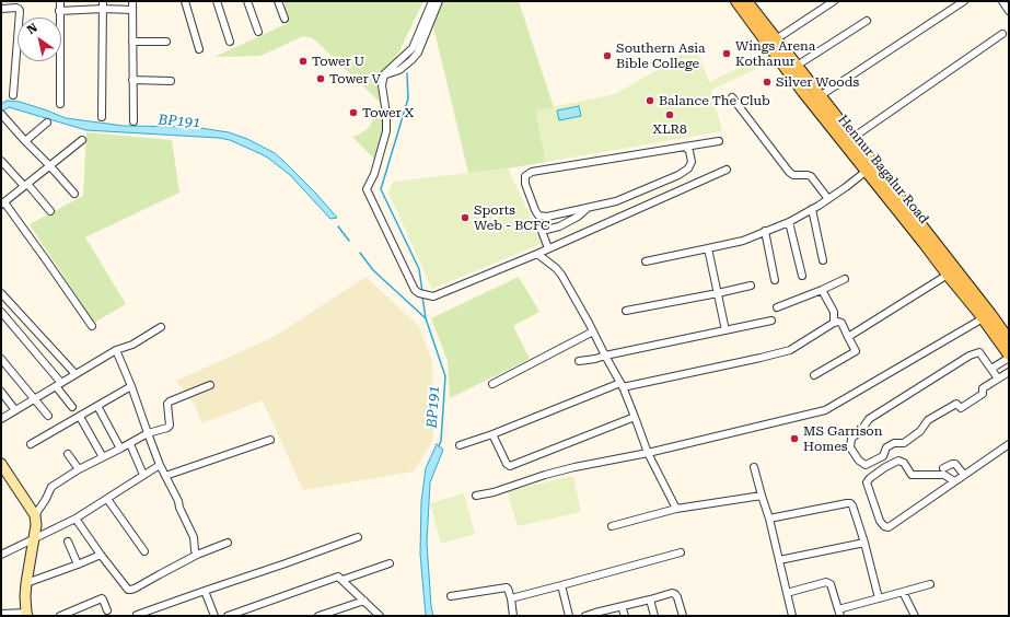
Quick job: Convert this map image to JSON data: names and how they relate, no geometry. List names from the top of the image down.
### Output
{
  "streets": {
    "main road": ["Hennur Bagalur Road"]
  },
  "water": ["BP191"],
  "places": [
    "Wings Arena Kothanur",
    "Southern Asia Bible College",
    "Tower U",
    "Tower V",
    "Silver Woods",
    "Balance The Club",
    "Tower X",
    "XLR8",
    "Sports Web - BCFC",
    "MS Garrison Homes"
  ],
  "north": "top left"
}
